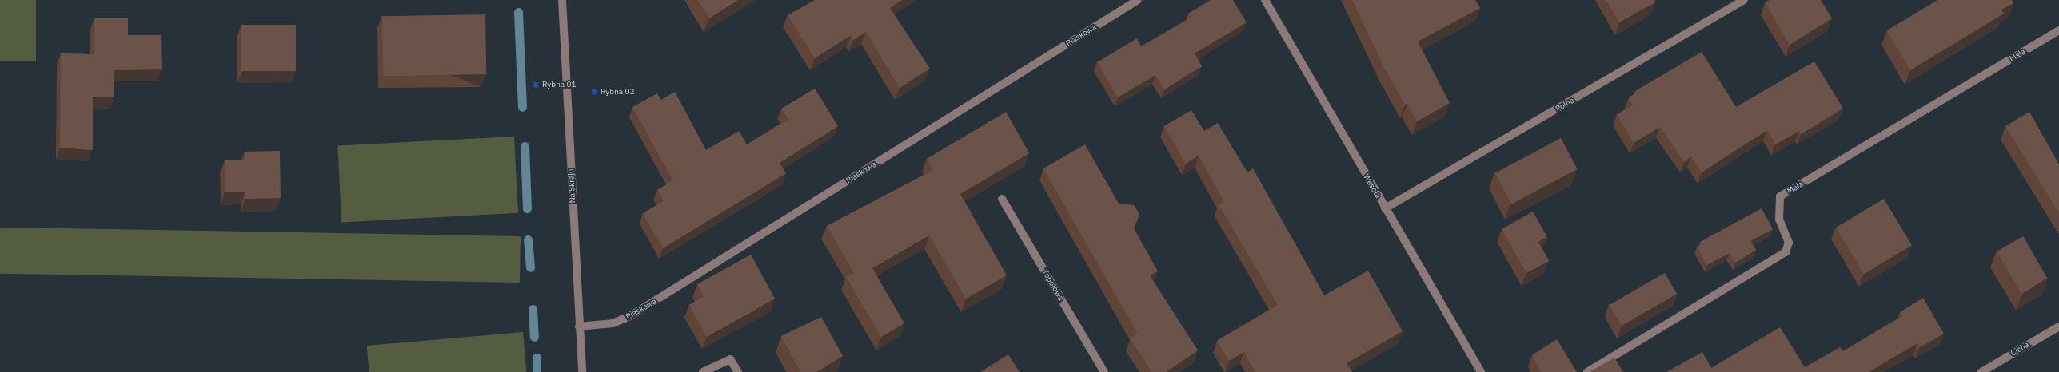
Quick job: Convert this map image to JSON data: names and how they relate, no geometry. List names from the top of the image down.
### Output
{
  "streets": {
    "street": [
      "Piaskowa",
      "Mała",
      "Polna",
      "Na Skraju",
      "Wesoła",
      "Topolowa",
      "Cicha"
    ]
  },
  "crossings": [
    ["Piaskowa", "Na Skraju"],
    ["Polna", "Wesoła"]
  ],
  "places": ["Rybna 01", "Rybna 02"]
}
